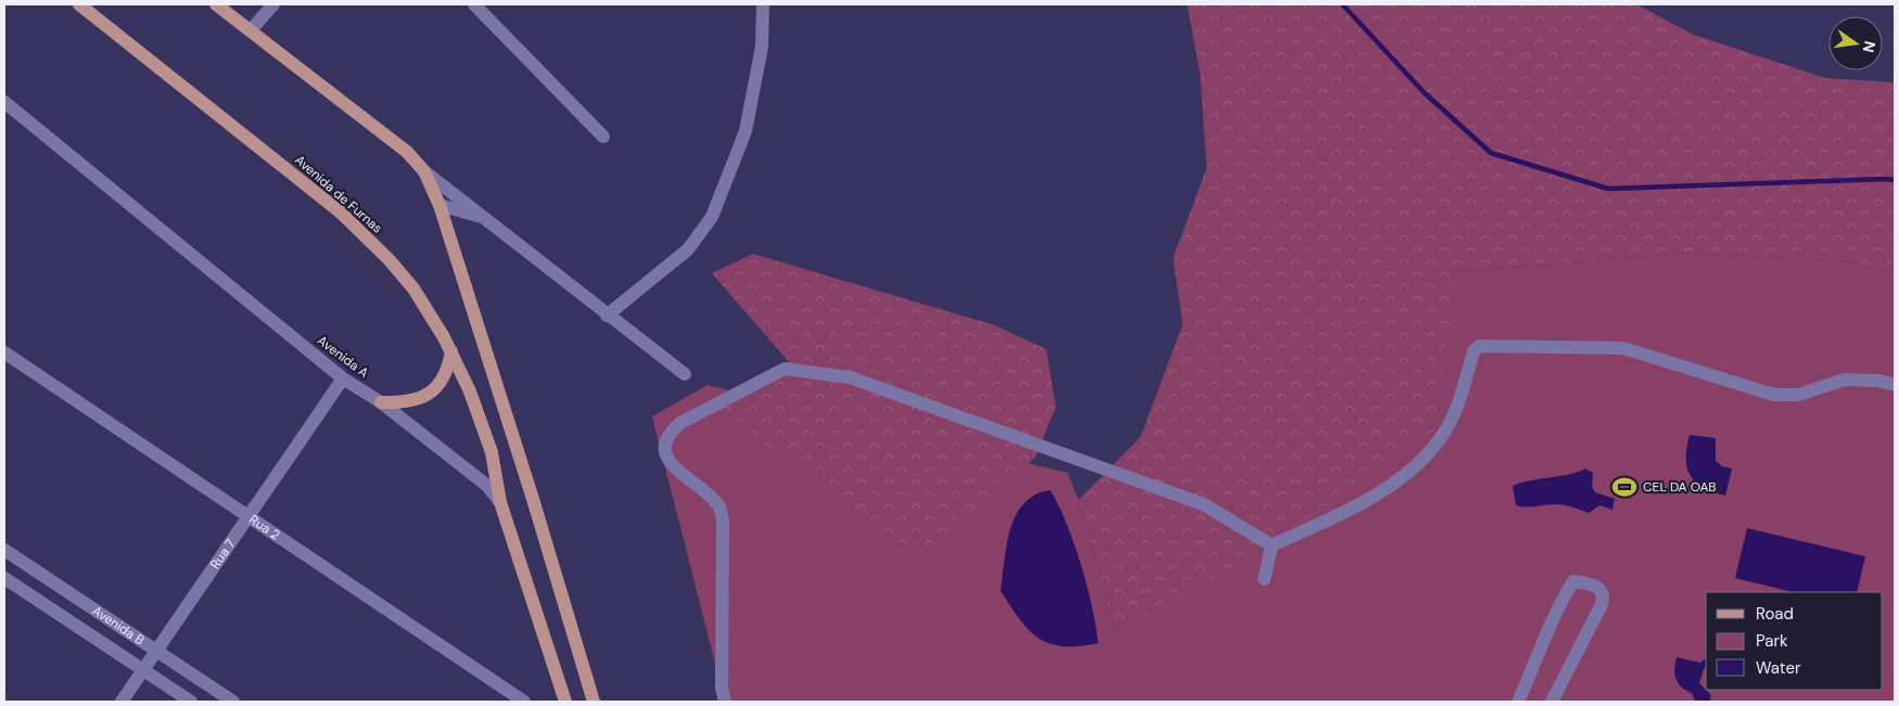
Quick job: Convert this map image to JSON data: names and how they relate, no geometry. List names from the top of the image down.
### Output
{
  "streets": {
    "main road": ["Avenida de Furnas", "Avenida A"],
    "street": ["Rua 2", "Rua 7", "Avenida B"]
  },
  "crossings": [
    ["Avenida de Furnas", "Avenida A"],
    ["Avenida A", "Rua 7"],
    ["Rua 2", "Rua 7"],
    ["Rua 7", "Avenida B"]
  ],
  "places": {
    "sports": ["CEL DA OAB"]
  },
  "legend": ["Road", "Park", "Water"],
  "north": "right"
}
